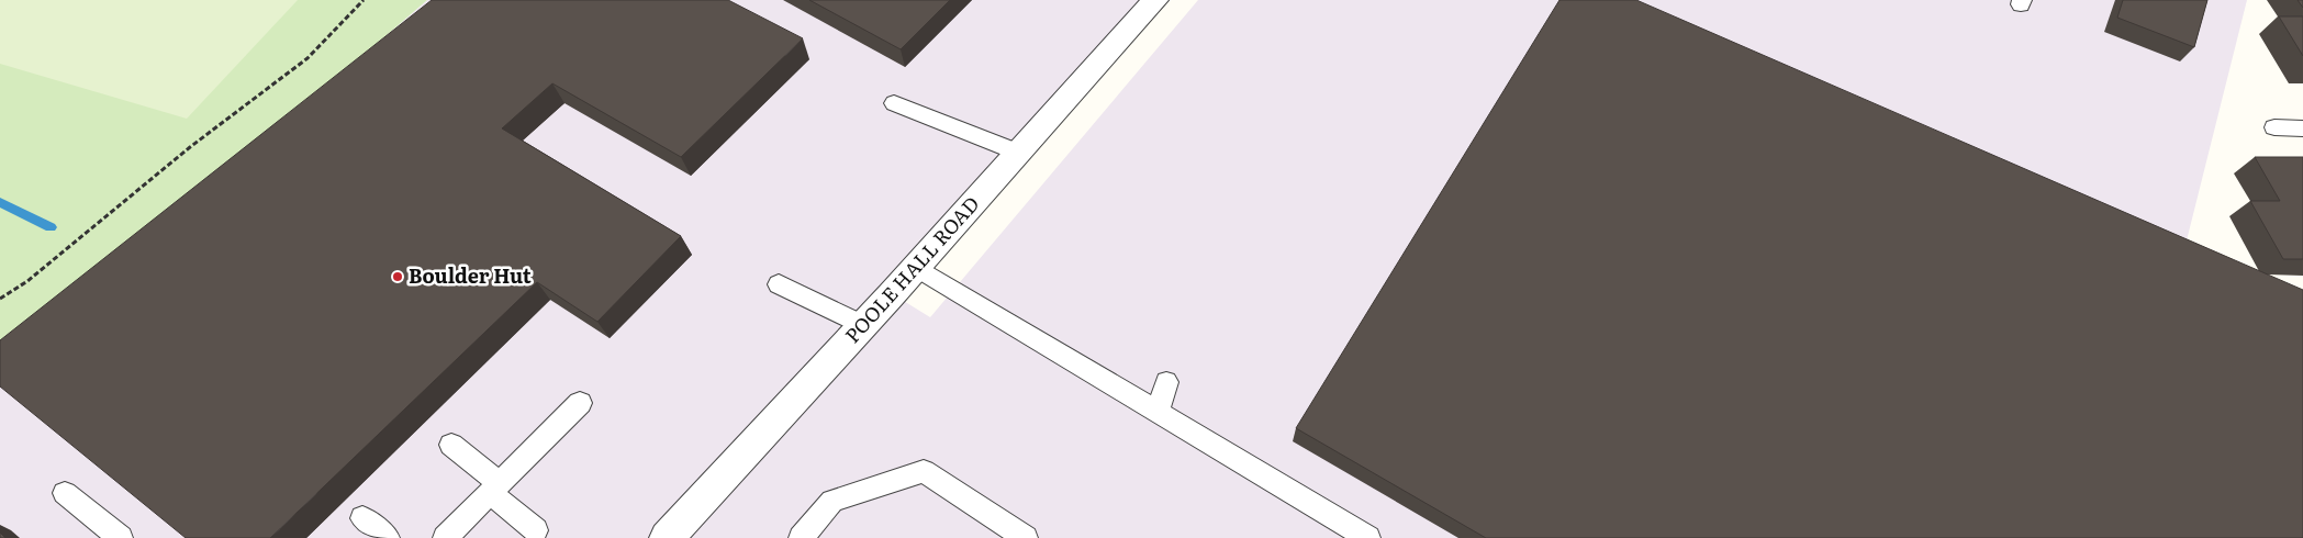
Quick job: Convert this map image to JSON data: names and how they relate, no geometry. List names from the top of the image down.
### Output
{
  "streets": {
    "street": ["POOLE HALL ROAD"]
  },
  "places": ["Boulder Hut"]
}
